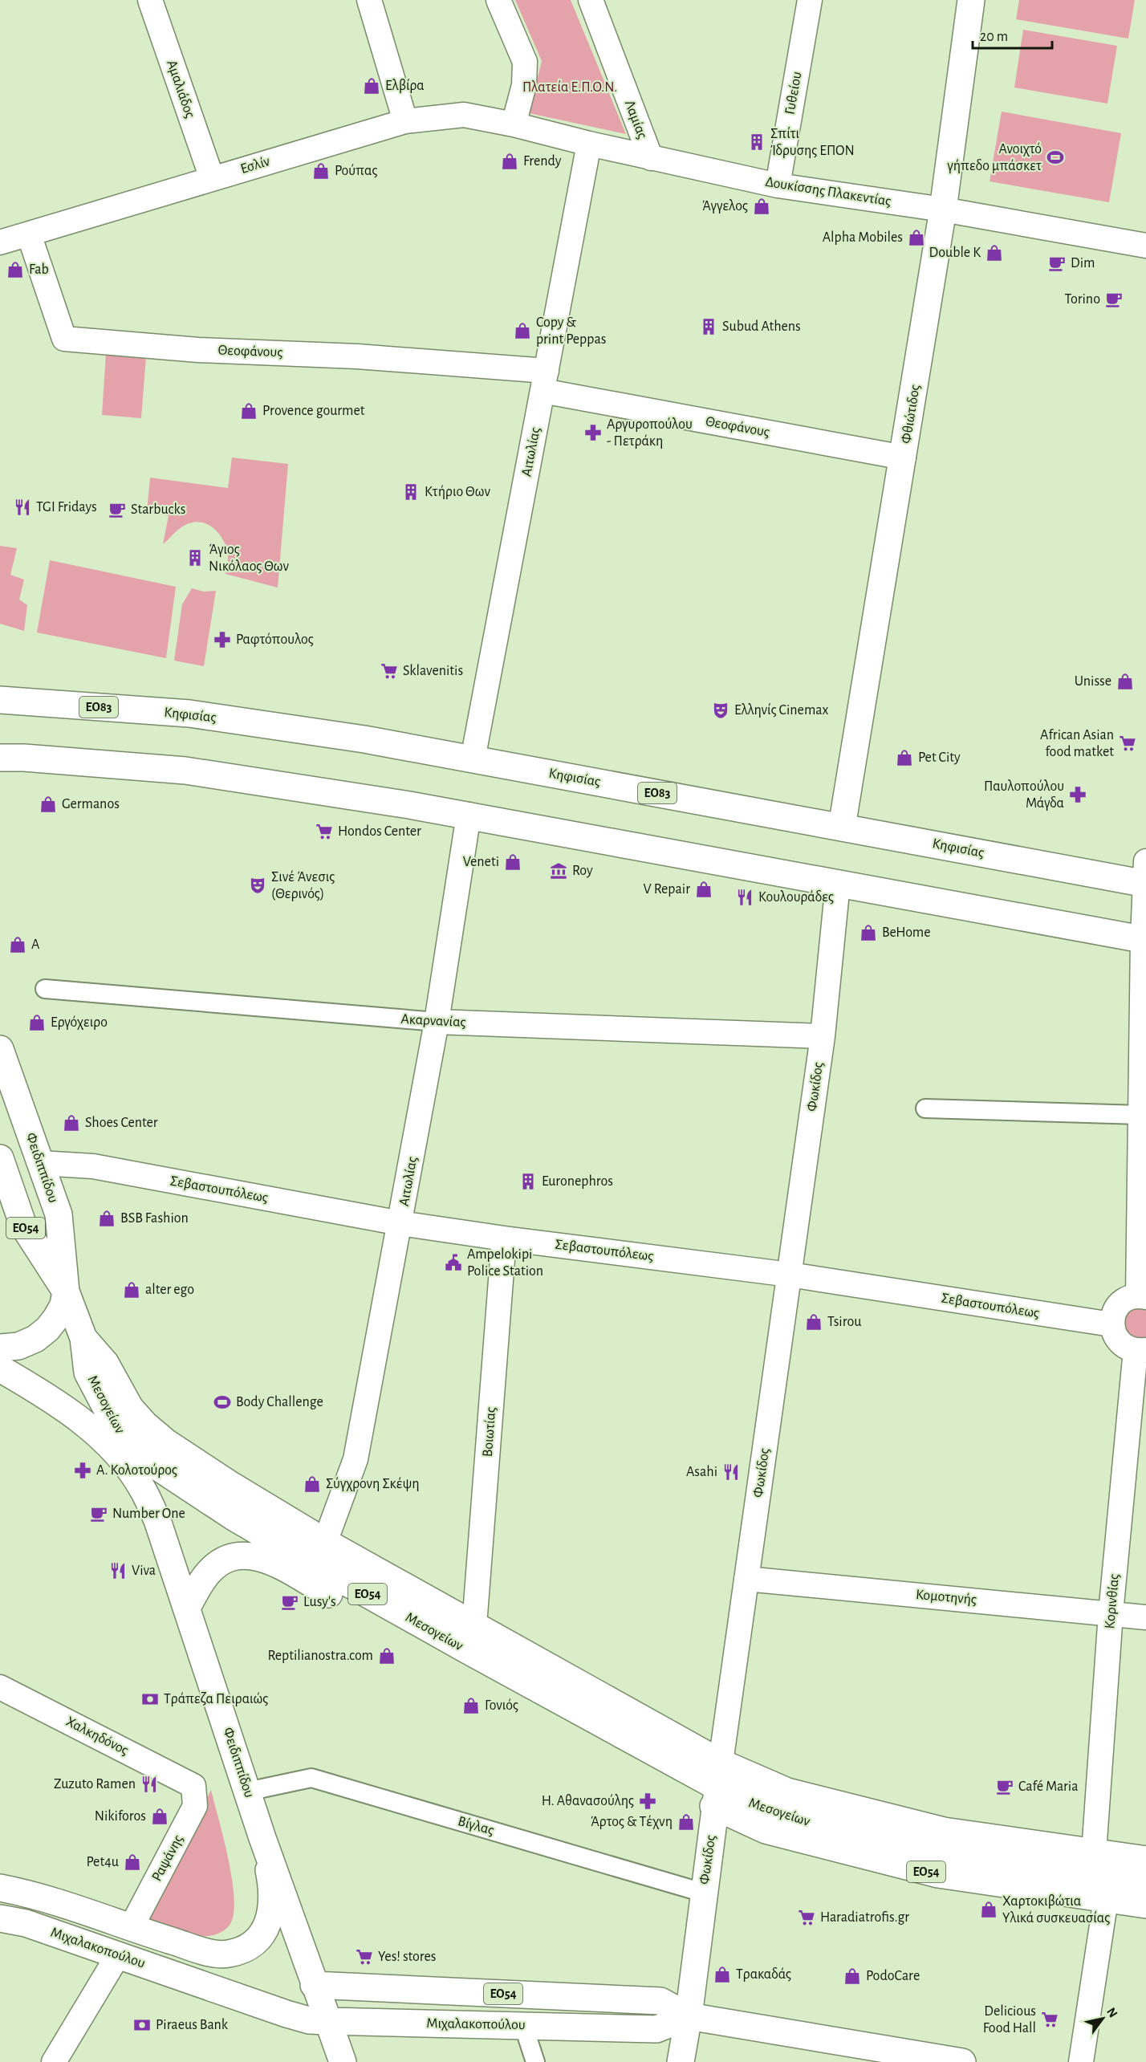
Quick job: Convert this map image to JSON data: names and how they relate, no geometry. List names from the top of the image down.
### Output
{
  "streets": {
    "main road": [
      "Φθιώτιδος",
      "ΕΟ83",
      "Κηφισίας",
      "Φωκίδος",
      "Φειδιππίδου",
      "ΕΟ54",
      "Μεσογείων",
      "Μιχαλακοπούλου"
    ],
    "street": [
      "Αμαλιάδος",
      "Γυθείου",
      "Λαμίας",
      "Εσλίν",
      "Δουκίσσης Πλακεντίας",
      "Θεοφάνους",
      "Αιτωλίας",
      "Ακαρνανίας",
      "Σεβαστουπόλεως",
      "Βοιωτίας",
      "Κομοτηνής",
      "Κορινθίας",
      "Χαλκηδόνος",
      "Βίγλας",
      "Ραψάνης"
    ]
  },
  "crossings": [
    ["Αμαλιάδος", "Εσλίν"],
    ["Γυθείου", "Δουκίσσης Πλακεντίας"],
    ["Λαμίας", "Δουκίσσης Πλακεντίας"],
    ["Εσλίν", "Δουκίσσης Πλακεντίας"],
    ["Εσλίν", "Θεοφάνους"],
    ["Δουκίσσης Πλακεντίας", "Φθιώτιδος"],
    ["Δουκίσσης Πλακεντίας", "Αιτωλίας"],
    ["Θεοφάνους", "Φθιώτιδος"],
    ["Θεοφάνους", "Αιτωλίας"],
    ["Φθιώτιδος", "Κηφισίας"],
    ["Αιτωλίας", "Κηφισίας"],
    ["Αιτωλίας", "Ακαρνανίας"],
    ["Αιτωλίας", "Σεβαστουπόλεως"],
    ["Αιτωλίας", "Μεσογείων"],
    ["Ακαρνανίας", "Φωκίδος"],
    ["Φωκίδος", "Σεβαστουπόλεως"],
    ["Φωκίδος", "ΕΟ54"],
    ["Φωκίδος", "Μεσογείων"],
    ["Φωκίδος", "Κομοτηνής"],
    ["Φωκίδος", "Βίγλας"],
    ["Φωκίδος", "Μιχαλακοπούλου"],
    ["Φειδιππίδου", "Σεβαστουπόλεως"],
    ["Φειδιππίδου", "ΕΟ54"],
    ["Φειδιππίδου", "Μεσογείων"],
    ["Φειδιππίδου", "Βίγλας"],
    ["Φειδιππίδου", "Μιχαλακοπούλου"],
    ["Σεβαστουπόλεως", "Βοιωτίας"],
    ["ΕΟ54", "Μιχαλακοπούλου"],
    ["Μεσογείων", "Βοιωτίας"],
    ["Μεσογείων", "Κορινθίας"],
    ["Κομοτηνής", "Κορινθίας"],
    ["Χαλκηδόνος", "Ραψάνης"],
    ["Ραψάνης", "Μιχαλακοπούλου"]
  ],
  "parks": ["Πλατεία Ε.Π.Ο.Ν."],
  "places": {
    "shop": [
      "Ελβίρα",
      "Frendy",
      "Ρούπας",
      "Άγγελος",
      "Alpha Mobiles",
      "Double K",
      "Fab",
      "Copy & print Peppas",
      "Provence gourmet",
      "Unisse",
      "Pet City",
      "Germanos",
      "Veneti",
      "V Repair",
      "BeHome",
      "A",
      "Εργόχειρο",
      "Shoes Center",
      "BSB Fashion",
      "alter ego",
      "Tsirou",
      "Σύγχρονη Σκέψη",
      "Reptilianostra.com",
      "Γονιός",
      "Nikiforos",
      "Άρτος & Τέχνη",
      "Pet4u",
      "Χαρτοκιβώτια Υλικά συσκευασίας",
      "Τρακαδάς",
      "PodoCare"
    ],
    "building": [
      "Σπίτι Ίδρυσης ΕΠΟΝ",
      "Subud Athens",
      "Κτήριο Θων",
      "Άγιος Νικόλαος Θων",
      "Euronephros"
    ],
    "sports": ["Ανοιχτό γήπεδο μπάσκετ", "Body Challenge"],
    "cafe": [
      "Dim",
      "Torino",
      "Starbucks",
      "Number One",
      "Lusy's",
      "Café Maria"
    ],
    "pharmacy": [
      "Αργυροπούλου - Πετράκη",
      "Ραφτόπουλος",
      "Παυλοπούλου Μάγδα",
      "Α. Κολοτούρος",
      "Η. Αθανασούλης"
    ],
    "restaurant": [
      "TGI Fridays",
      "Κουλουράδες",
      "Asahi",
      "Viva",
      "Zuzuto Ramen"
    ],
    "supermarket": [
      "Sklavenitis",
      "African Asian food matket",
      "Hondos Center",
      "Haradiatrofis.gr",
      "Yes! stores",
      "Delicious Food Hall"
    ],
    "theatre": ["Ελληνίς Cinemax", "Σινέ Άνεσις (Θερινός)"],
    "museum": ["Roy"],
    "public building": ["Ampelokipi Police Station"],
    "bank": ["Τράπεζα Πειραιώς", "Piraeus Bank"]
  },
  "scale_bar": "20 m",
  "north": "top right"
}
